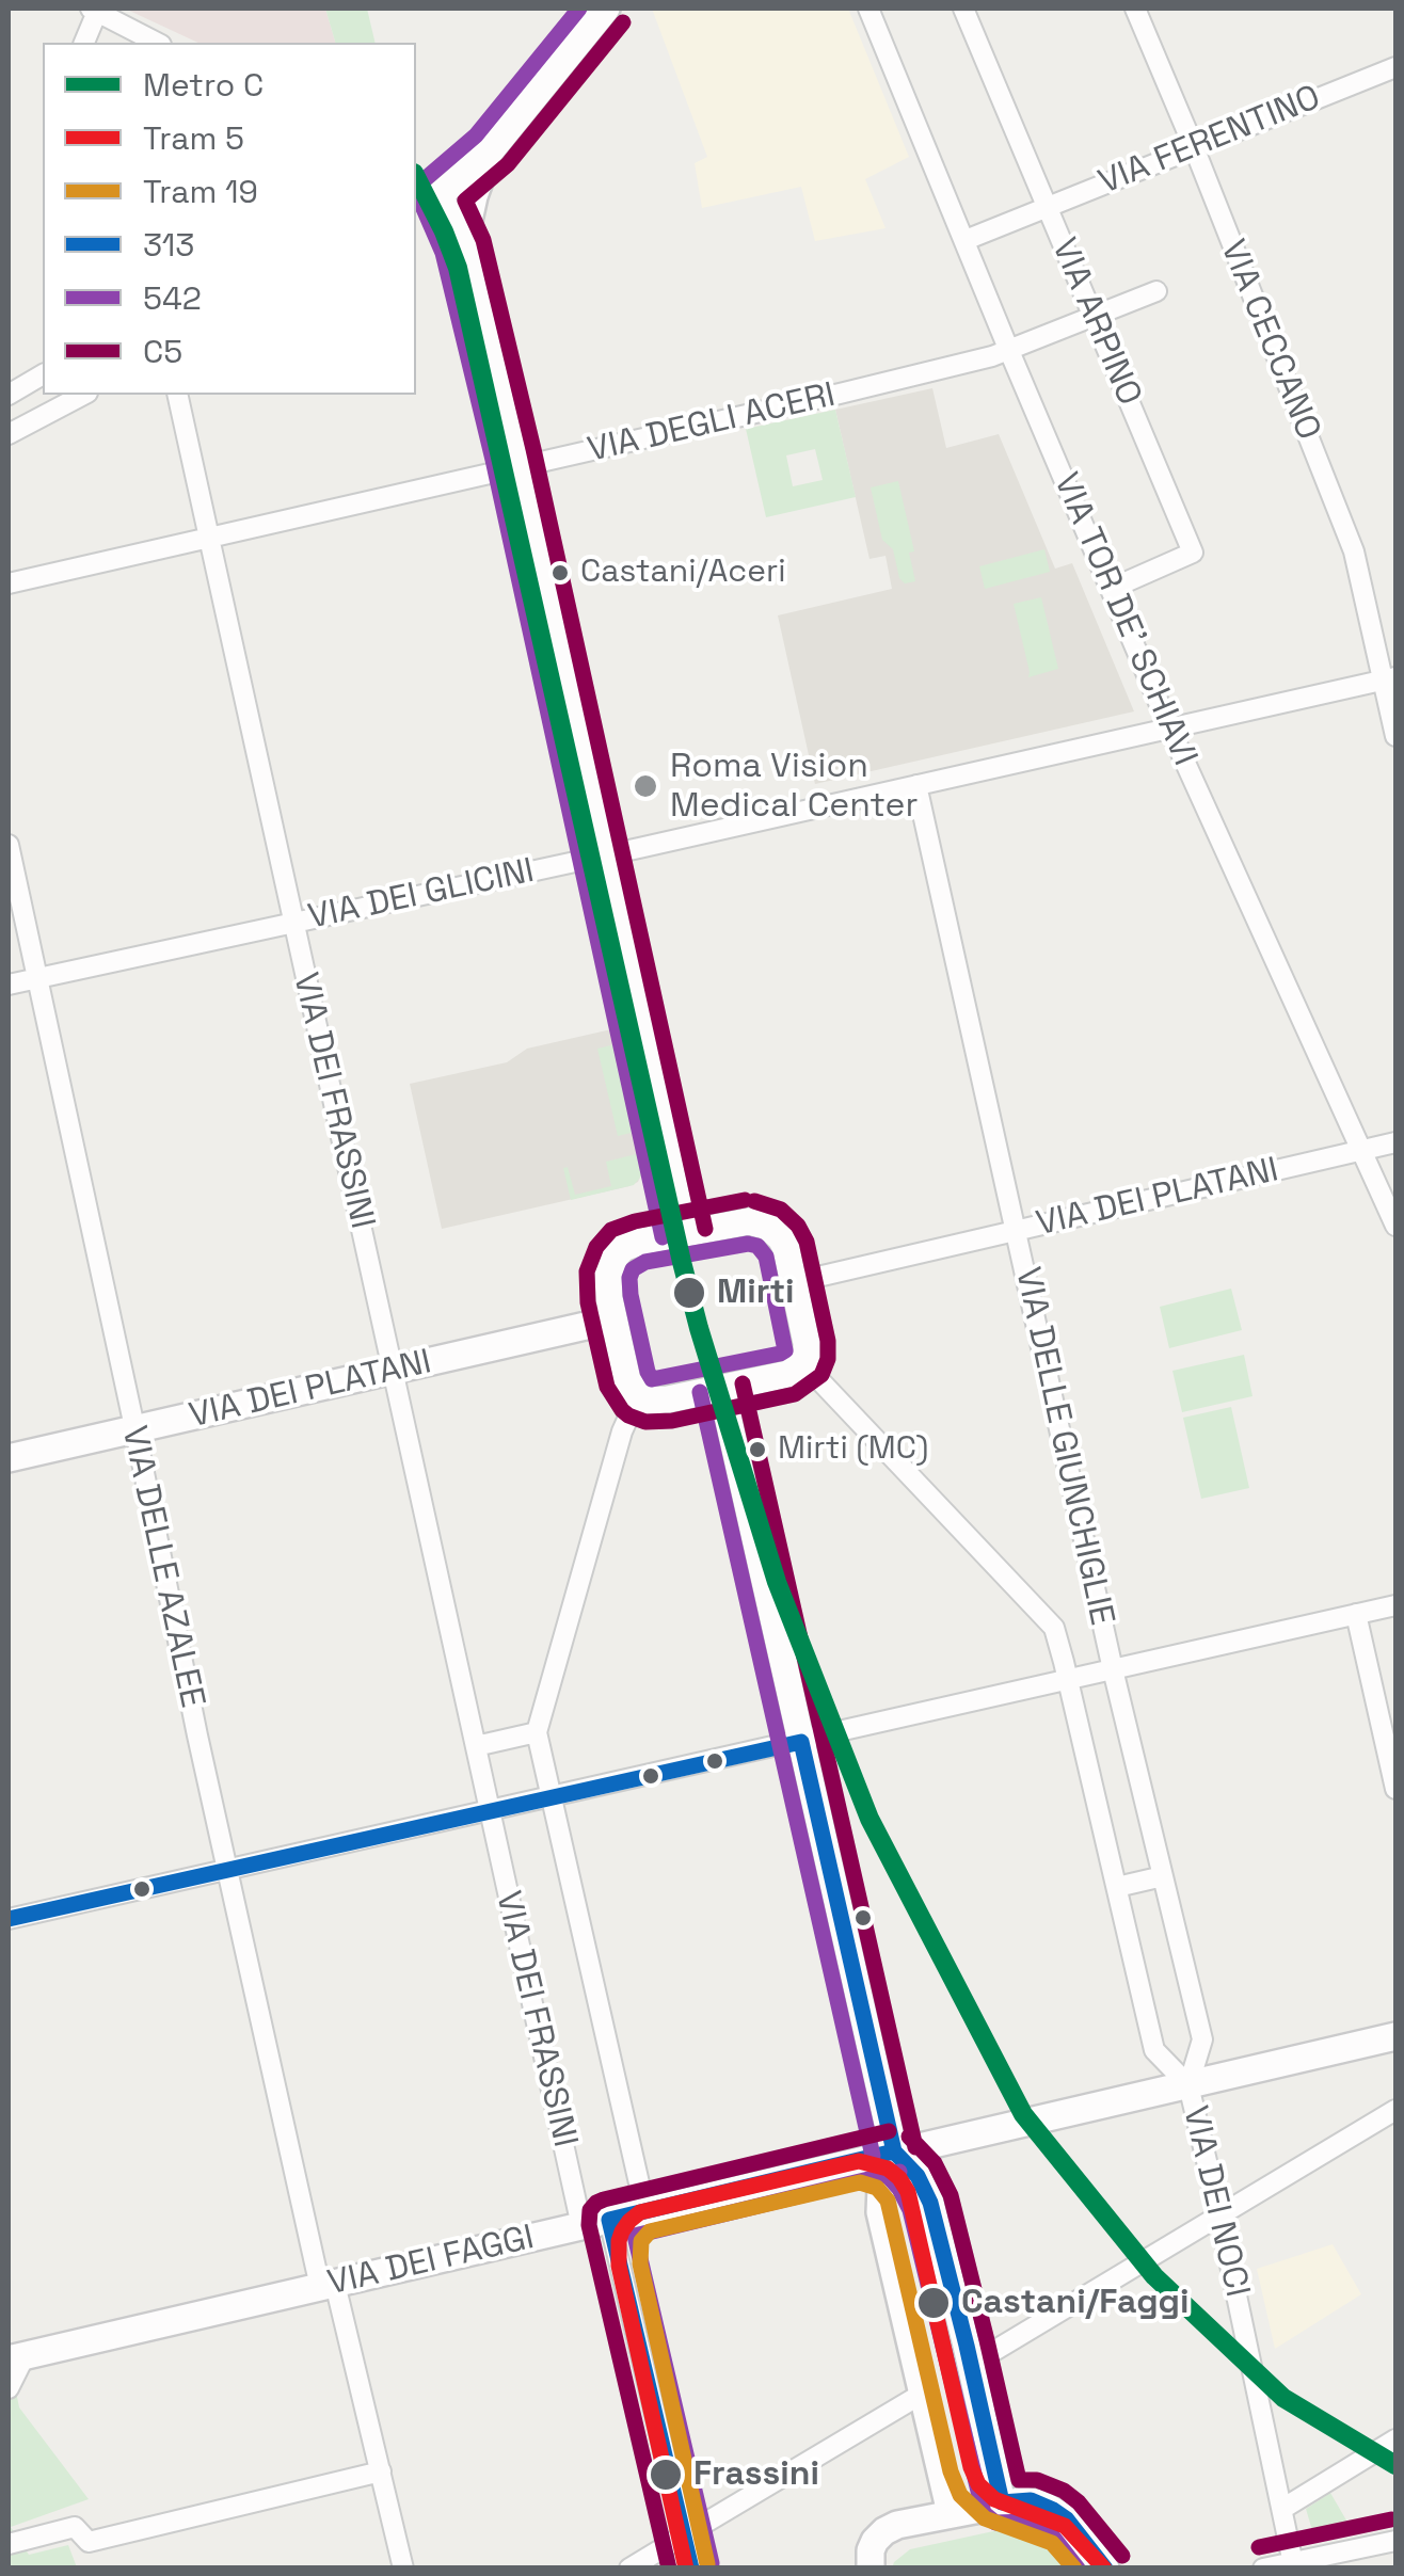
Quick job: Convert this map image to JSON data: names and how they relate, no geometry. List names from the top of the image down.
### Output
{
  "streets": {
    "street": [
      "VIA FERENTINO",
      "VIA ARPINO",
      "VIA CECCANO",
      "VIA DEGLI ACERI",
      "VIA TOR DE' SCHIAVI",
      "VIA DEI GLICINI",
      "VIA DEI FRASSINI",
      "VIA DEI PLATANI",
      "VIA DELLE GIUNCHIGLIE",
      "VIA DELLE AZALEE",
      "VIA DEI NOCI",
      "VIA DEI FAGGI"
    ]
  },
  "crossings": [
    ["VIA FERENTINO", "VIA ARPINO"],
    ["VIA FERENTINO", "VIA CECCANO"],
    ["VIA FERENTINO", "VIA TOR DE' SCHIAVI"],
    ["VIA ARPINO", "VIA DEGLI ACERI"],
    ["VIA ARPINO", "VIA TOR DE' SCHIAVI"],
    ["VIA CECCANO", "VIA DEI GLICINI"],
    ["VIA DEGLI ACERI", "VIA TOR DE' SCHIAVI"],
    ["VIA DEGLI ACERI", "VIA DEI FRASSINI"],
    ["VIA TOR DE' SCHIAVI", "VIA DEI GLICINI"],
    ["VIA TOR DE' SCHIAVI", "VIA DEI PLATANI"],
    ["VIA DEI GLICINI", "VIA DEI FRASSINI"],
    ["VIA DEI GLICINI", "VIA DELLE GIUNCHIGLIE"],
    ["VIA DEI GLICINI", "VIA DELLE AZALEE"],
    ["VIA DEI FRASSINI", "VIA DEI PLATANI"],
    ["VIA DEI FRASSINI", "VIA DEI FAGGI"],
    ["VIA DEI PLATANI", "VIA DELLE GIUNCHIGLIE"],
    ["VIA DEI PLATANI", "VIA DELLE AZALEE"],
    ["VIA DEI PLATANI", "VIA DEI NOCI"],
    ["VIA DELLE GIUNCHIGLIE", "VIA DEI NOCI"],
    ["VIA DELLE AZALEE", "VIA DEI FAGGI"],
    ["VIA DEI NOCI", "VIA DEI FAGGI"]
  ],
  "places": [
    "Castani/Aceri",
    "Roma Vision Medical Center",
    "Mirti",
    "Mirti (MC)",
    "Castani/Faggi",
    "Frassini"
  ],
  "lines": [
    "transit line 542",
    "transit line C5",
    "metro line C",
    "transit line 313",
    "tram line 5",
    "tram line 19"
  ],
  "legend": [
    "Metro C",
    "Tram 5",
    "Tram 19",
    "313",
    "542",
    "C5"
  ]
}
